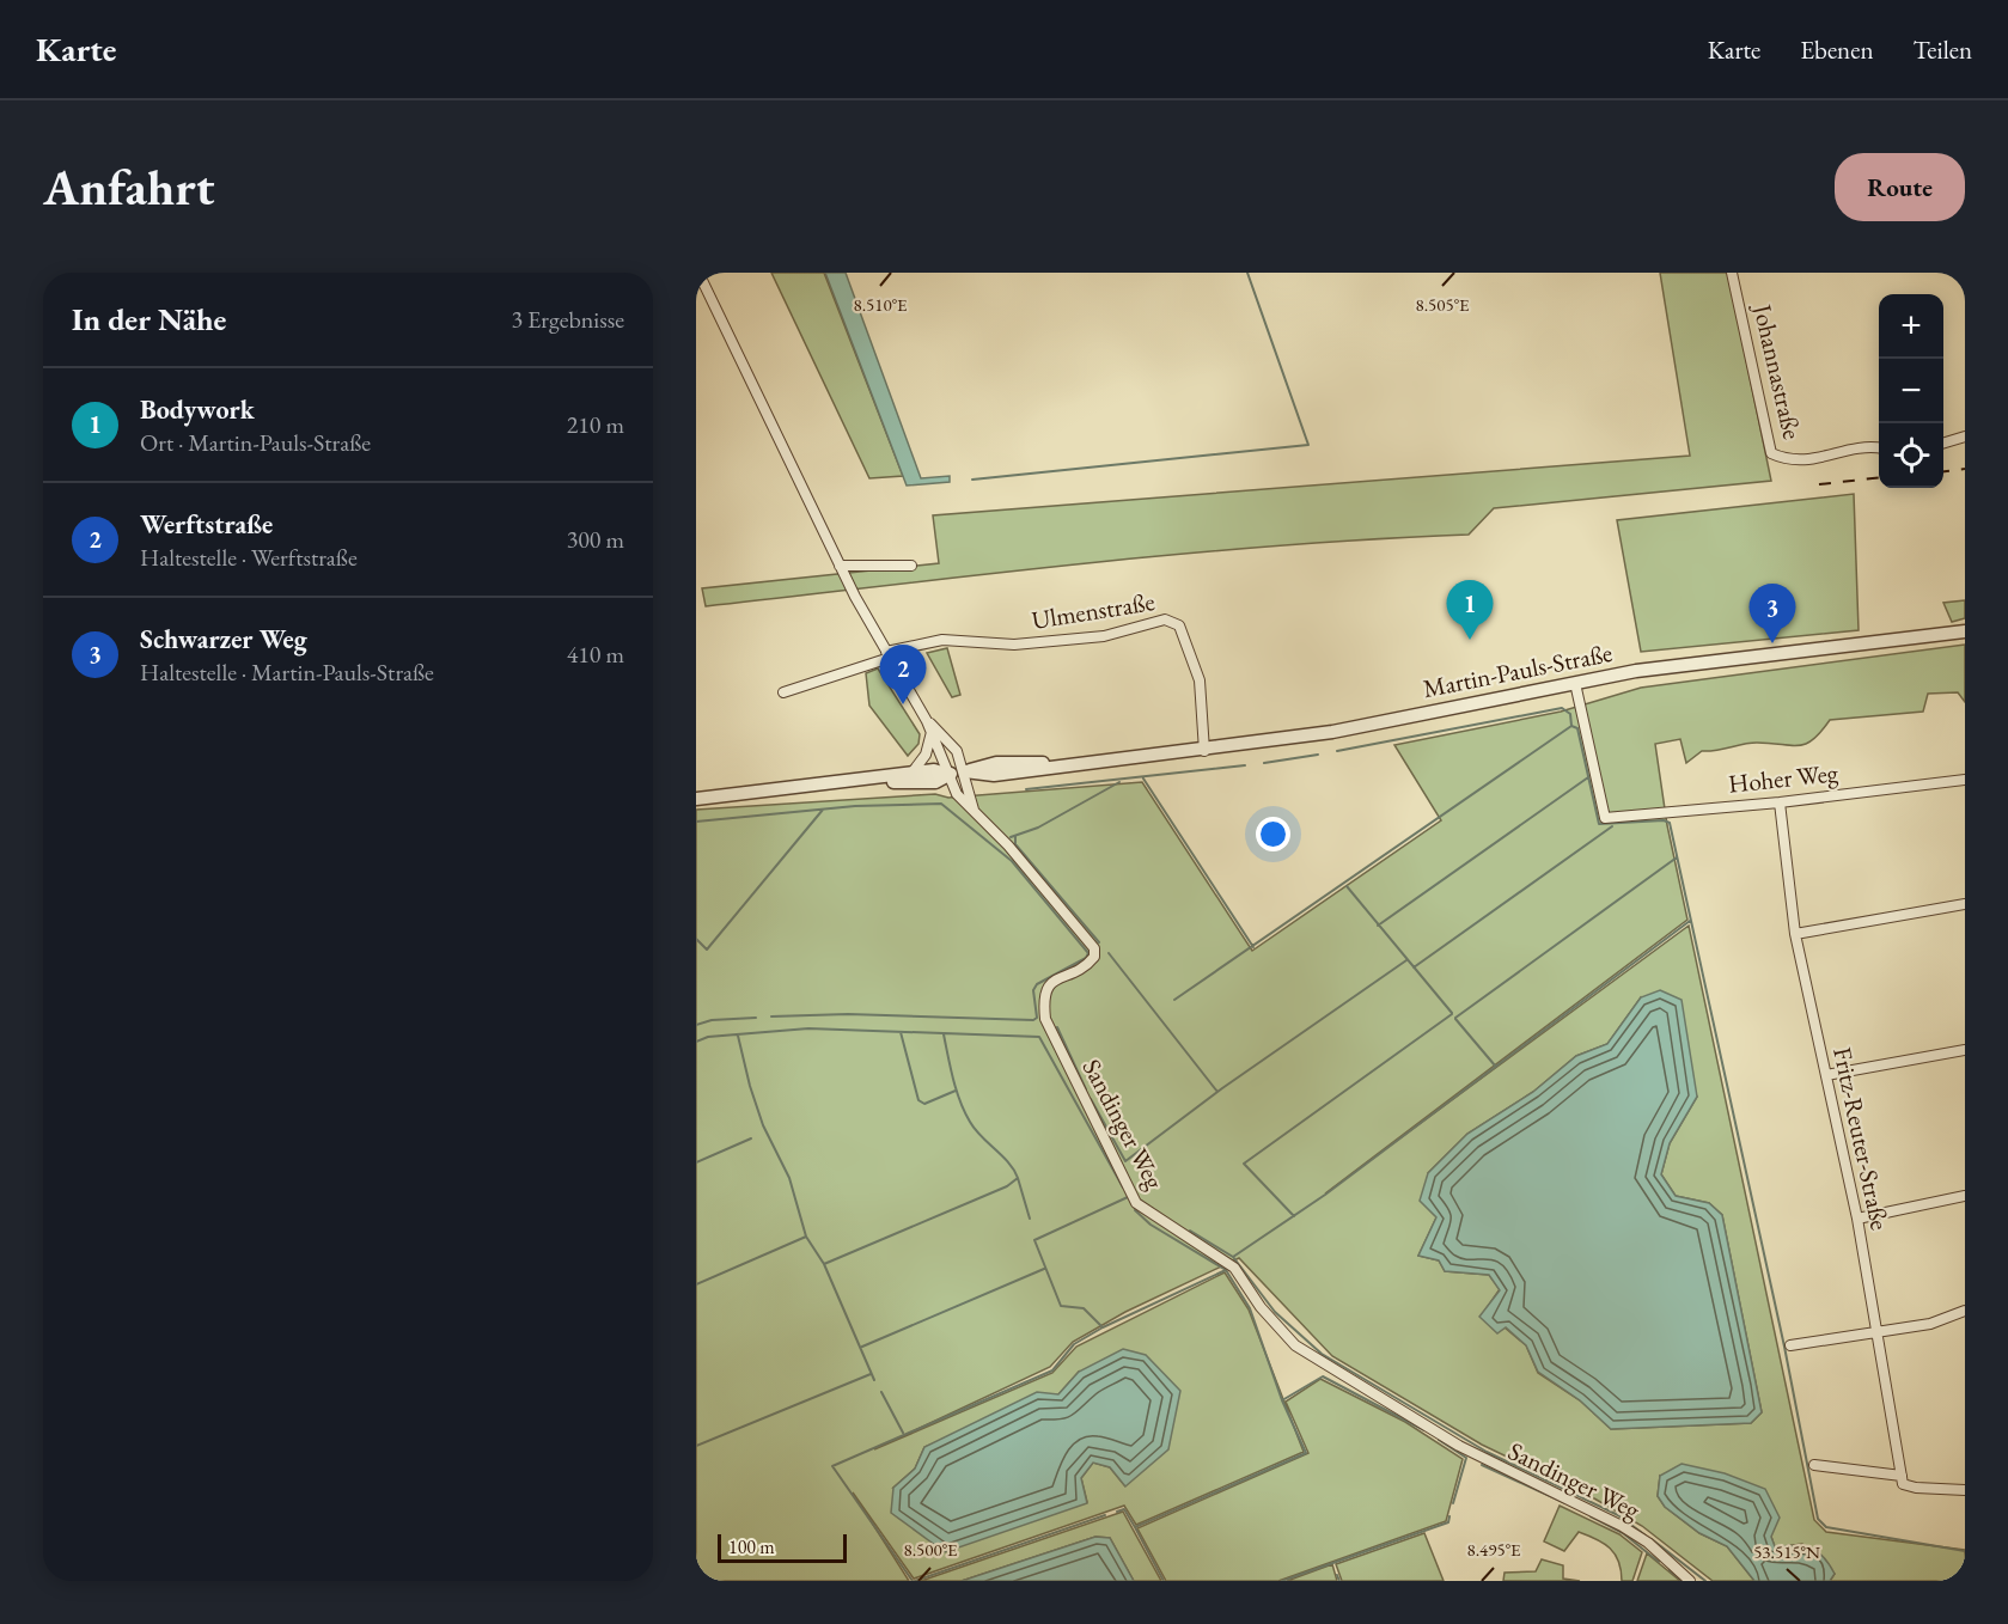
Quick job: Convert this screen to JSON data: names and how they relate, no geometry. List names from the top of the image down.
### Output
{
  "streets": {
    "street": [
      "Johannastraße",
      "Ulmenstraße",
      "Martin-Pauls-Straße",
      "Hoher Weg",
      "Sandinger Weg",
      "Fritz-Reuter-Straße"
    ]
  },
  "crossings": [
    ["Ulmenstraße", "Martin-Pauls-Straße"],
    ["Martin-Pauls-Straße", "Hoher Weg"],
    ["Martin-Pauls-Straße", "Sandinger Weg"],
    ["Hoher Weg", "Fritz-Reuter-Straße"]
  ],
  "scale_bar": "100 m",
  "page": {
    "header": "Karte",
    "nav": ["Karte", "Ebenen", "Teilen"],
    "buttons": "Route",
    "title": "Anfahrt",
    "heading": ["In der Nähe", "3 Ergebnisse"],
    "map_buttons": ["+", "−"],
    "list": [
      {
        "mark": "1",
        "name": "Bodywork",
        "note": "Ort · Martin-Pauls-Straße",
        "value": "210 m"
      },
      {
        "mark": "2",
        "name": "Werftstraße",
        "note": "Haltestelle · Werftstraße",
        "value": "300 m"
      },
      {
        "mark": "3",
        "name": "Schwarzer Weg",
        "note": "Haltestelle · Martin-Pauls-Straße",
        "value": "410 m"
      }
    ],
    "pins": ["1", "3", "2"],
    "scale": "100 m"
  },
  "coordinates": [
    "8.510°E",
    "8.505°E",
    "8.500°E",
    "8.495°E",
    "53.515°N"
  ]
}
